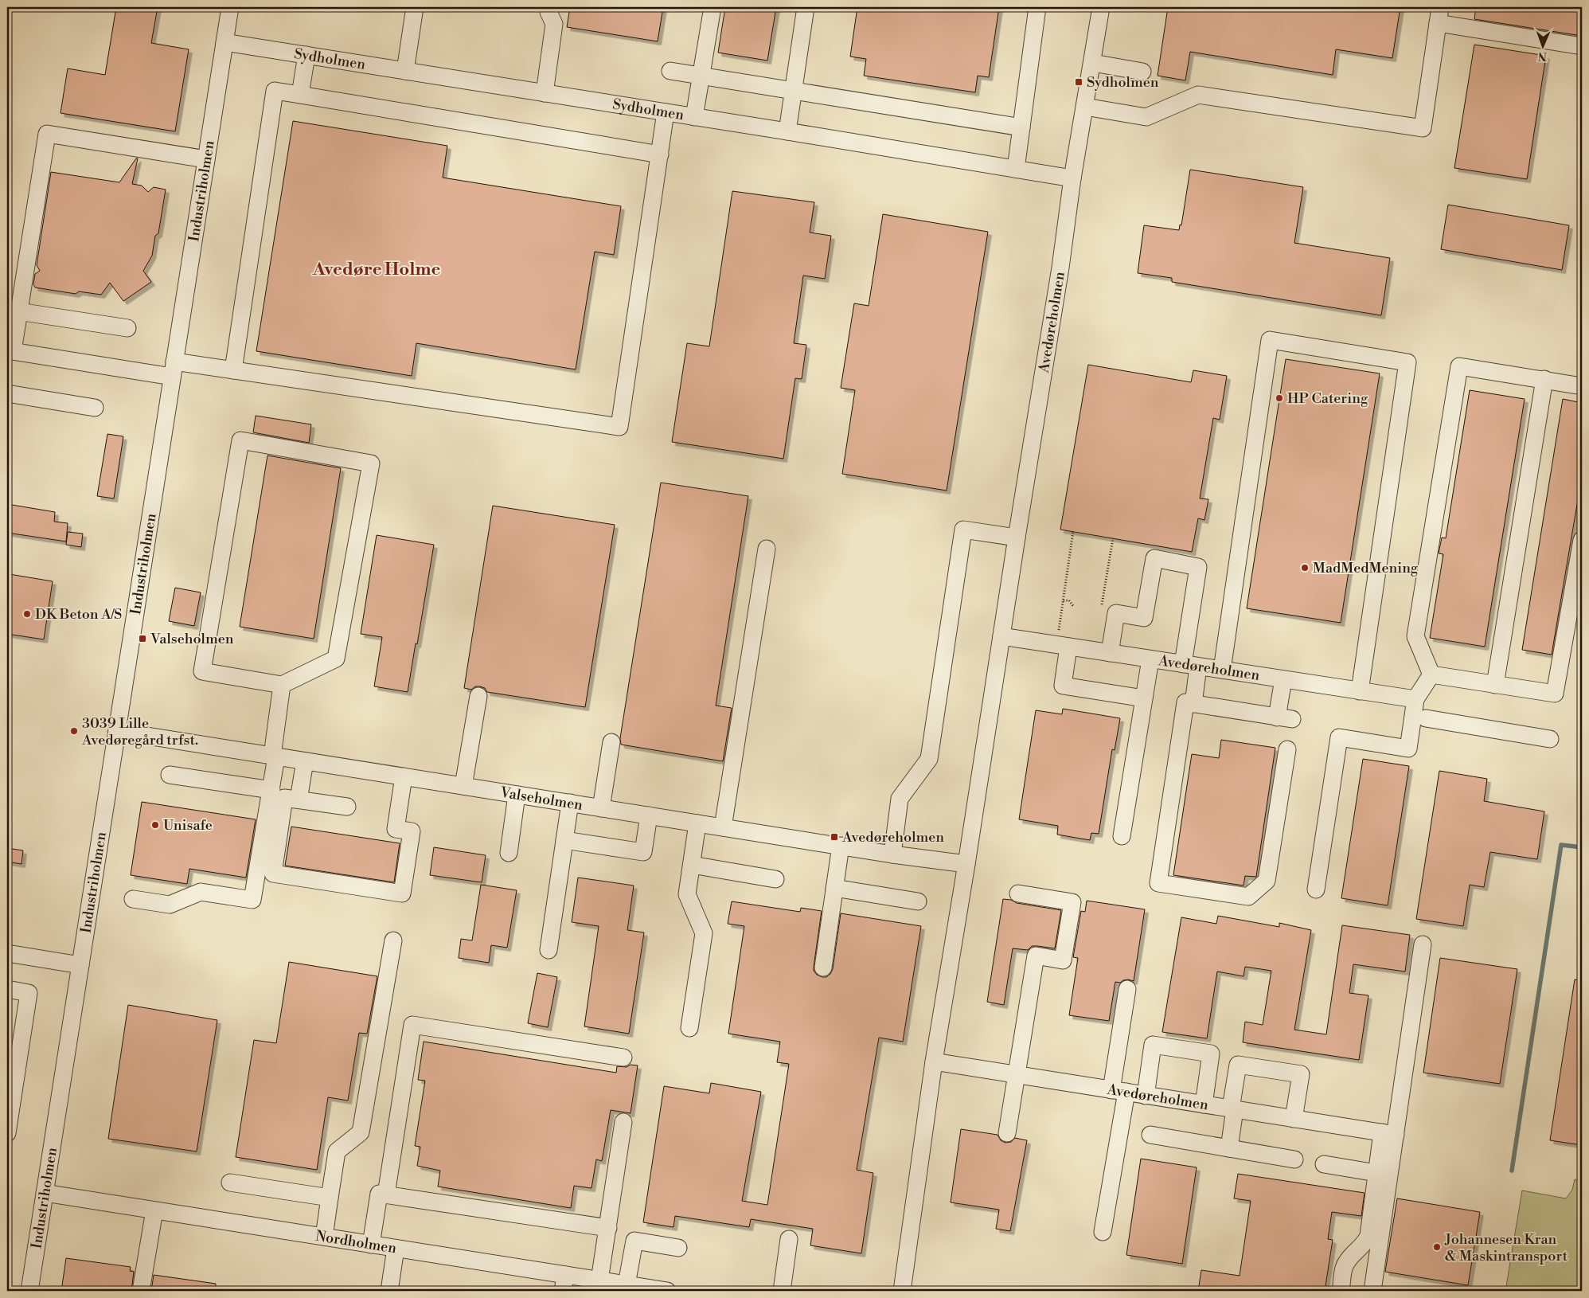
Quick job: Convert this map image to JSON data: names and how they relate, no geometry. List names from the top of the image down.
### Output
{
  "streets": {
    "street": [
      "Sydholmen",
      "Industriholmen",
      "Avedøreholmen",
      "Valseholmen",
      "Nordholmen"
    ]
  },
  "crossings": [
    ["Sydholmen", "Industriholmen"],
    ["Sydholmen", "Avedøreholmen"],
    ["Industriholmen", "Valseholmen"],
    ["Industriholmen", "Nordholmen"],
    ["Avedøreholmen", "Valseholmen"]
  ],
  "districts": ["Avedøre Holme"],
  "places": {
    "transit": ["Sydholmen", "Valseholmen", "Avedøreholmen"],
    "other": [
      "HP Catering",
      "MadMedMening",
      "DK Beton A/S",
      "3039 Lille Avedøregård trfst.",
      "Unisafe",
      "Johannesen Kran & Maskintransport"
    ]
  },
  "north": "bottom"
}
